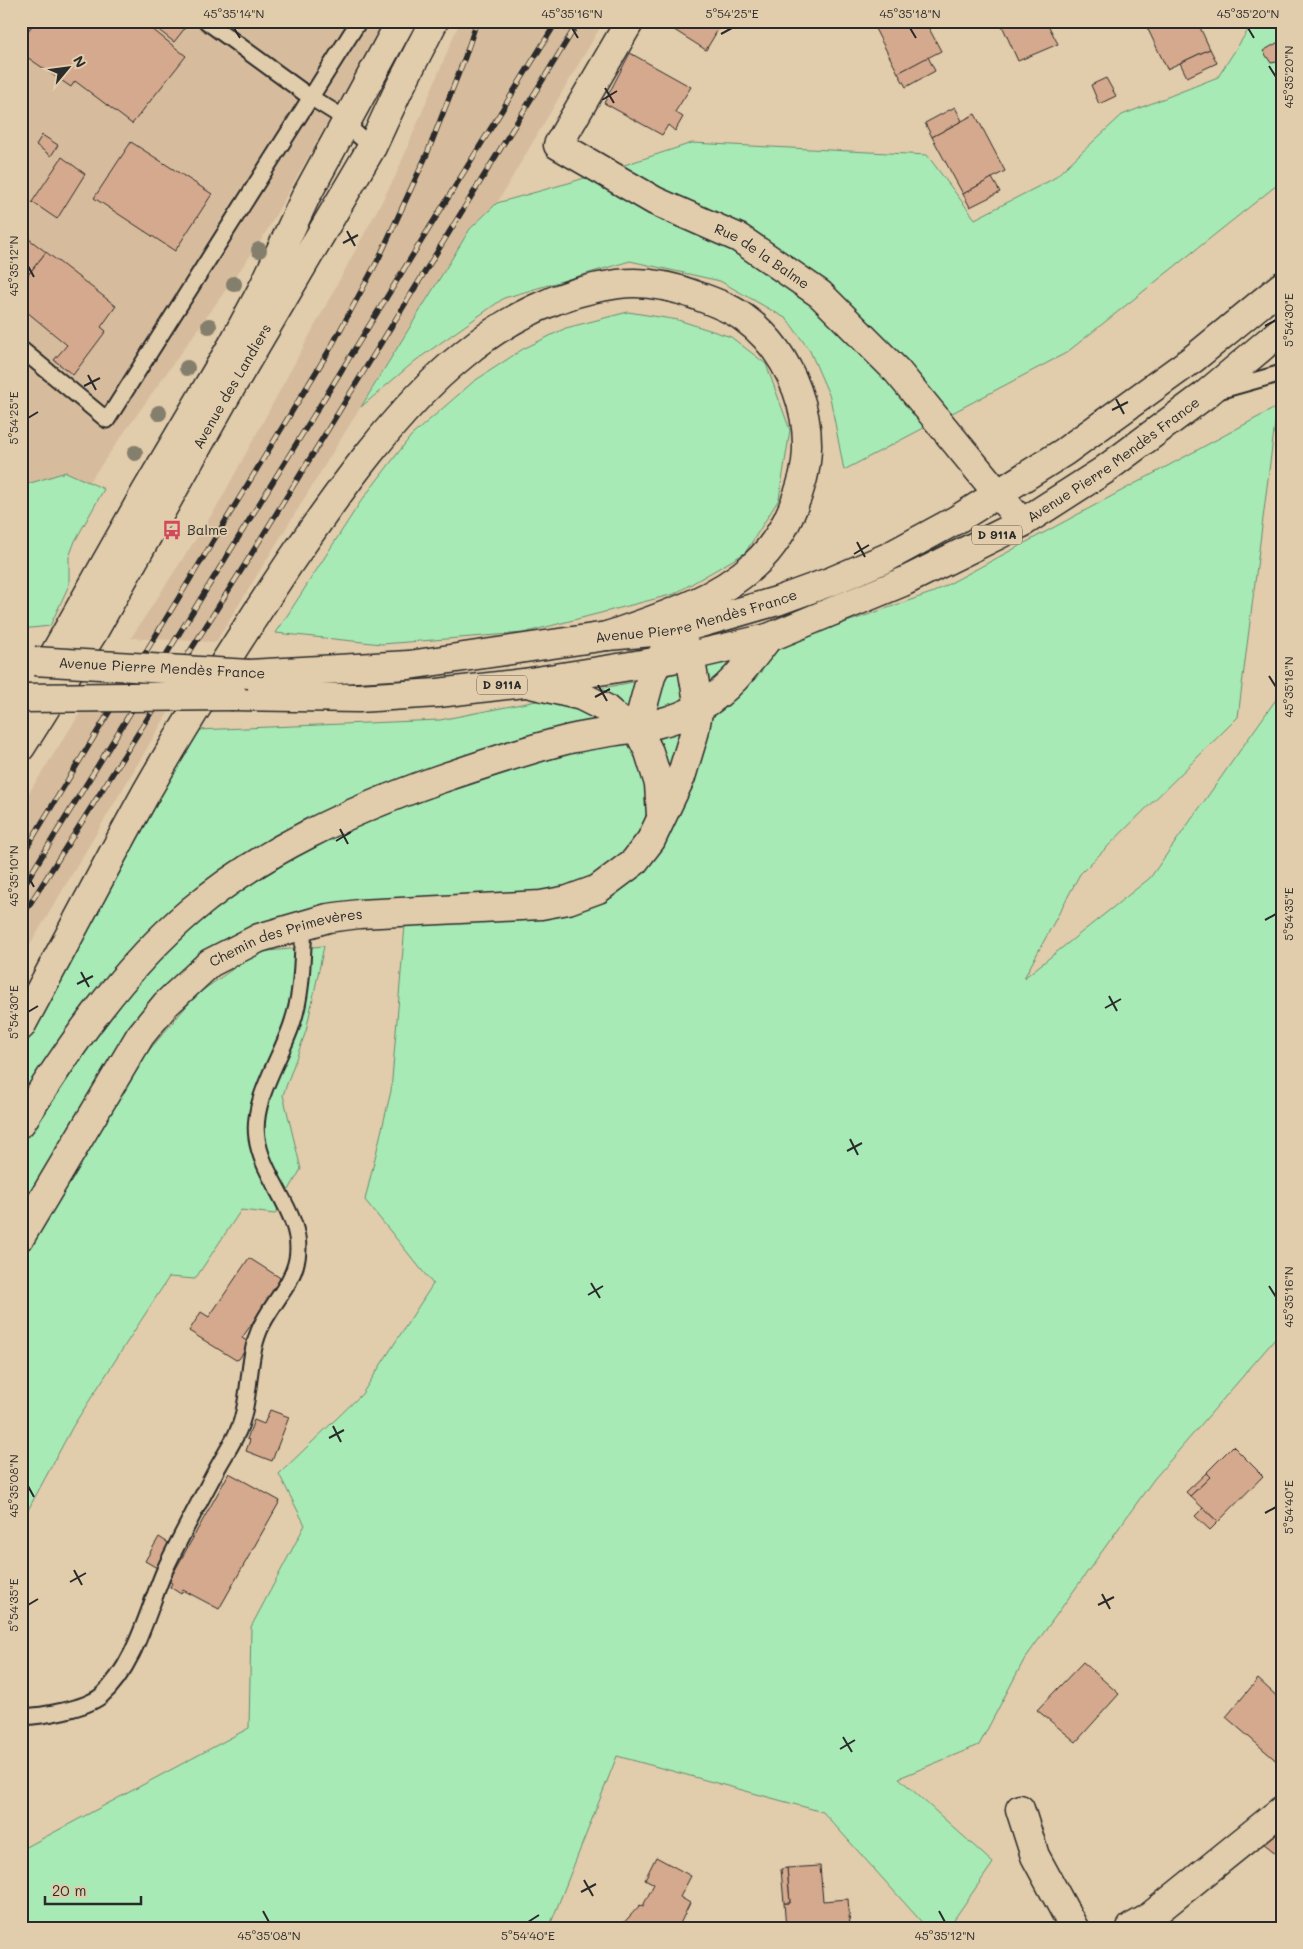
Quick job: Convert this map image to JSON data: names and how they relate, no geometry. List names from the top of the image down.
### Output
{
  "streets": {
    "main road": [
      "Rue de la Balme",
      "Avenue des Landiers",
      "Avenue Pierre Mendès France",
      "D 911A",
      "Chemin des Primevères"
    ]
  },
  "crossings": [
    ["Rue de la Balme", "Avenue Pierre Mendès France"],
    ["Avenue Pierre Mendès France", "Chemin des Primevères"]
  ],
  "places": {
    "bus stop": ["Balme"]
  },
  "scale_bar": "20 m",
  "north": "top right",
  "coordinates": [
    "45°35'14\"N",
    "45°35'16\"N",
    "5°54'25\"E",
    "45°35'18\"N",
    "45°35'20\"N",
    "45°35'12\"N",
    "5°54'30\"E",
    "45°35'10\"N",
    "5°54'35\"E",
    "45°35'08\"N",
    "5°54'40\"E"
  ]
}
